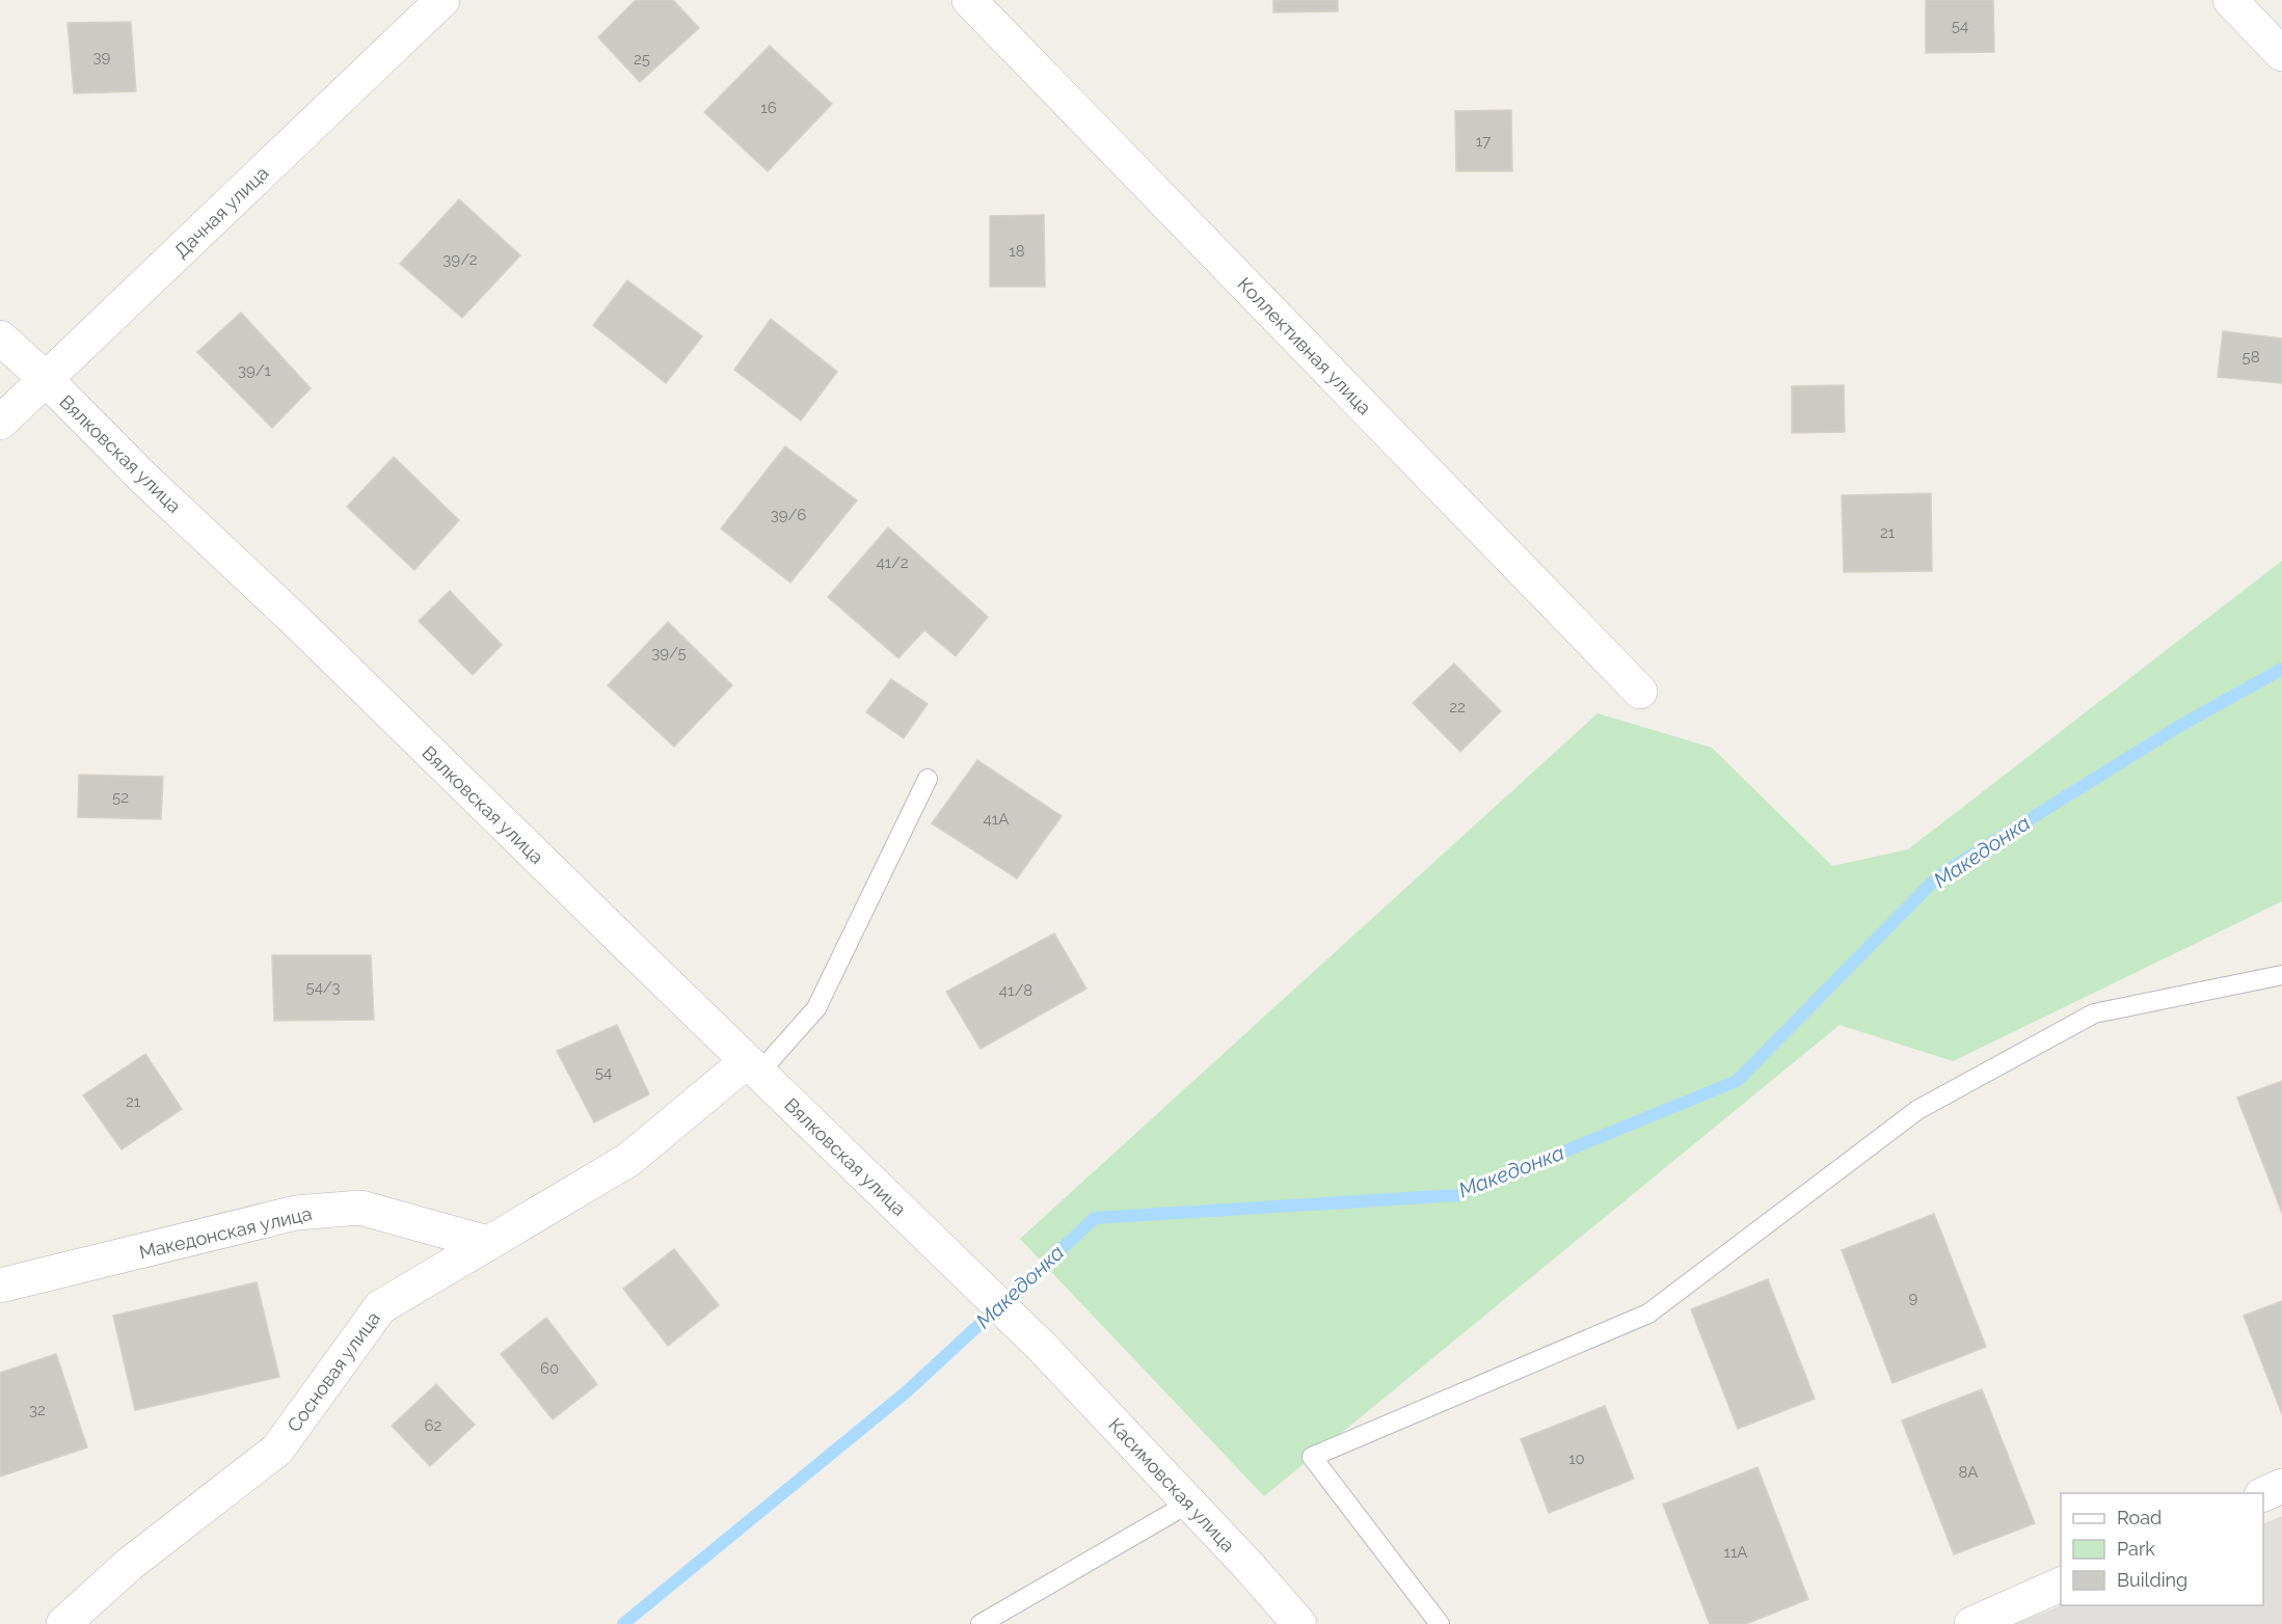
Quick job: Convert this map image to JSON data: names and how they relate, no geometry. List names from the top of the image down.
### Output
{
  "streets": {
    "street": [
      "Дачная улица",
      "Коллективная улица",
      "Вялковская улица",
      "Македонская улица",
      "Сосновая улица",
      "Касимовская улица"
    ]
  },
  "crossings": [
    ["Дачная улица", "Вялковская улица"],
    ["Вялковская улица", "Сосновая улица"],
    ["Вялковская улица", "Касимовская улица"],
    ["Македонская улица", "Сосновая улица"]
  ],
  "water": ["Македонка"],
  "house_numbers": [
    "54",
    "39",
    "25",
    "16",
    "17",
    "18",
    "39/2",
    "58",
    "39/1",
    "39/6",
    "21",
    "41/2",
    "39/5",
    "22",
    "52",
    "41А",
    "54/3",
    "41/8",
    "54",
    "21",
    "9",
    "60",
    "32",
    "62",
    "10",
    "8А",
    "11А"
  ],
  "legend": ["Road", "Park", "Building"]
}
